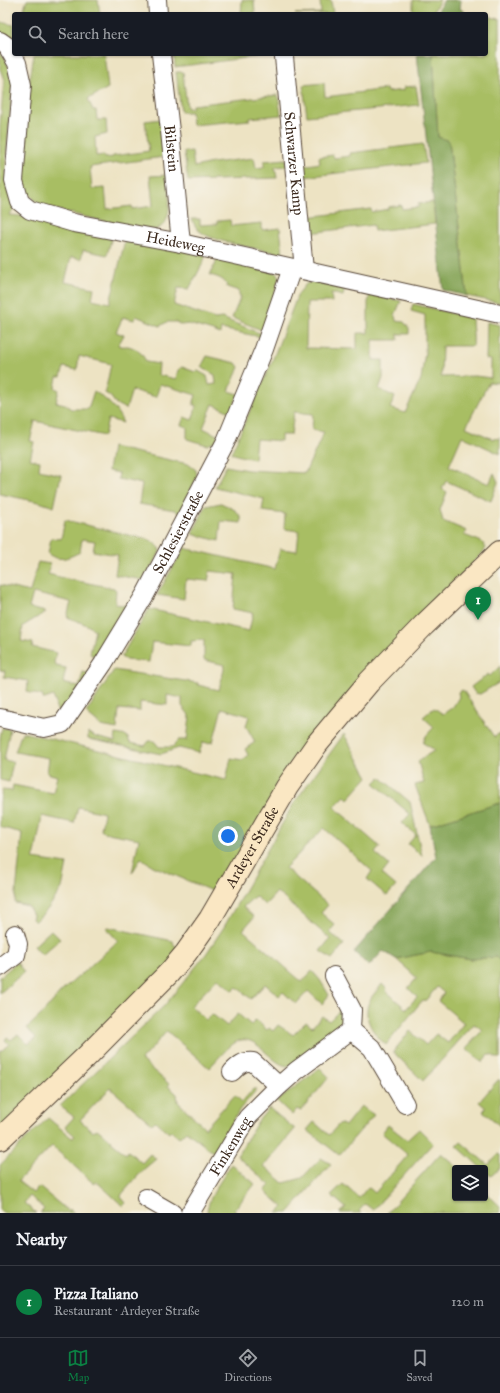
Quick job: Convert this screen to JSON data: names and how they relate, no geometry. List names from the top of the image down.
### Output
{
  "streets": {
    "main road": ["Ardeyer Straße"],
    "street": [
      "Bilstein",
      "Schwarzer Kamp",
      "Heideweg",
      "Schlesierstraße",
      "Finkenweg"
    ]
  },
  "crossings": [
    ["Bilstein", "Heideweg"],
    ["Schwarzer Kamp", "Heideweg"],
    ["Schwarzer Kamp", "Schlesierstraße"],
    ["Heideweg", "Schlesierstraße"]
  ],
  "page": {
    "search": "Search here",
    "pins": "1",
    "heading": "Nearby",
    "list": [
      {
        "mark": "1",
        "name": "Pizza Italiano",
        "note": "Restaurant · Ardeyer Straße",
        "value": "120 m"
      }
    ],
    "nav": ["Map", "Directions", "Saved"]
  }
}
